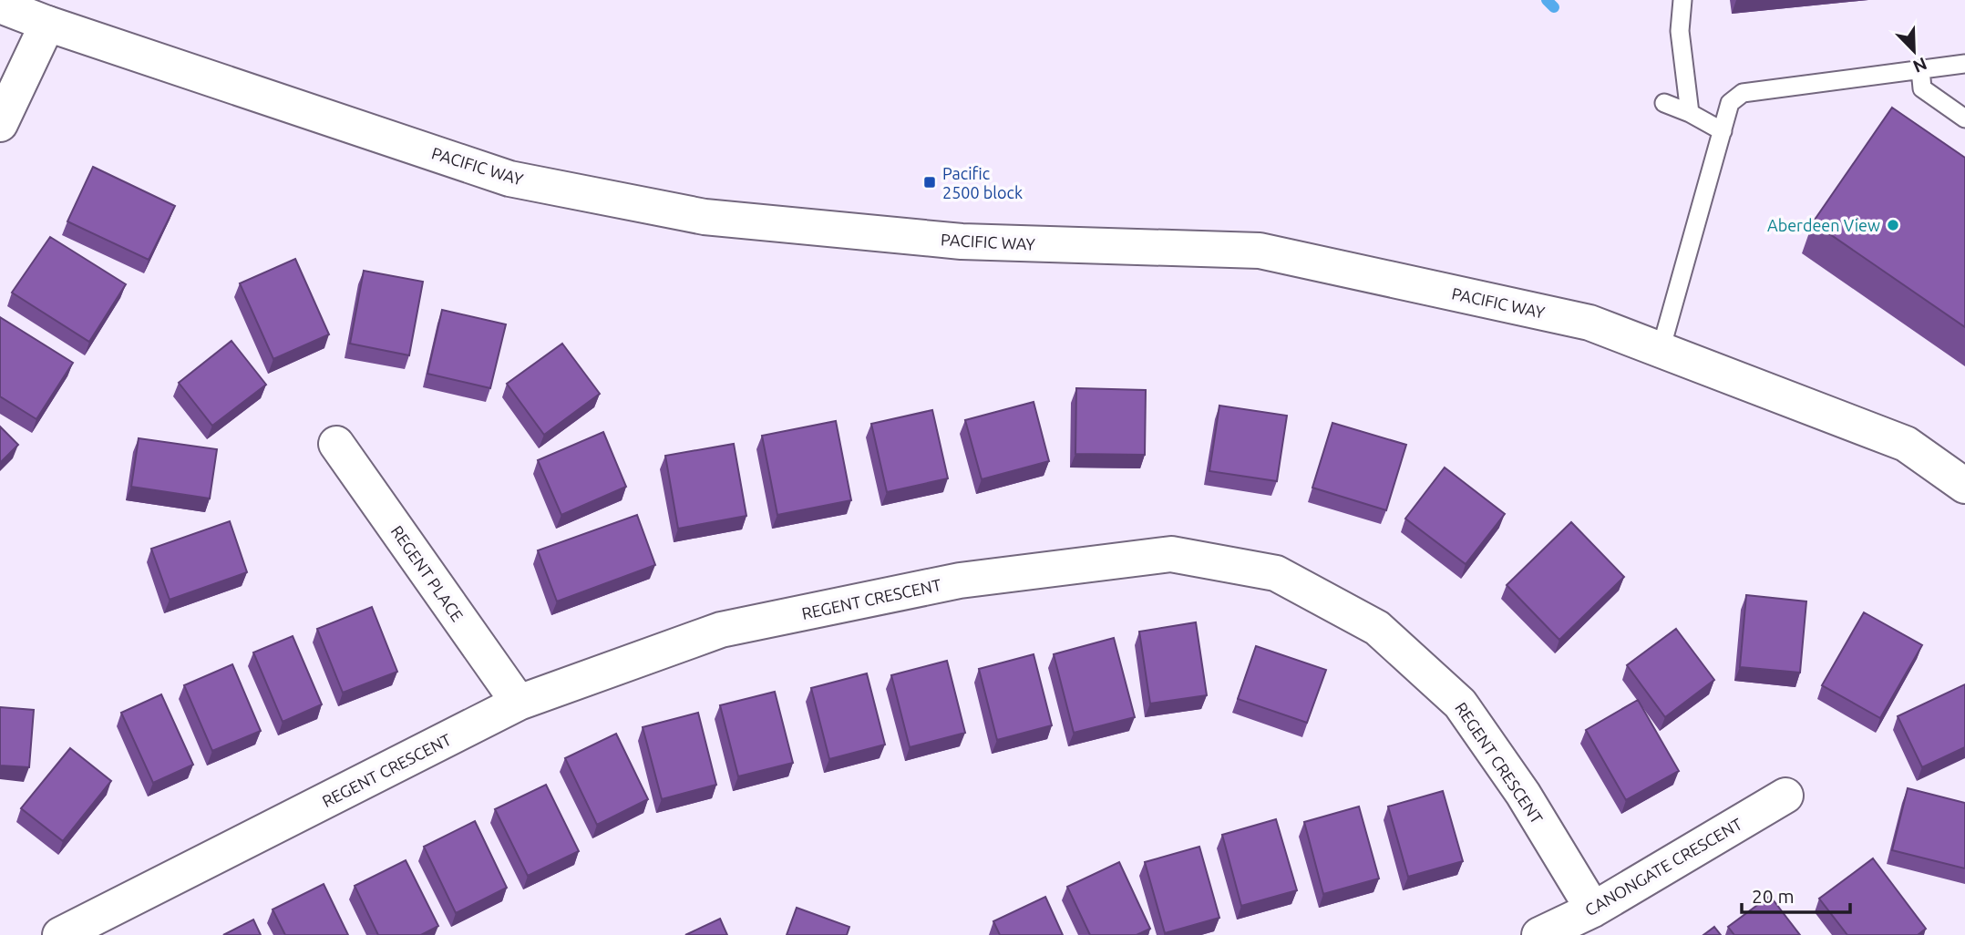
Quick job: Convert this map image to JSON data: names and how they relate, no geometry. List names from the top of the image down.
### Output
{
  "streets": {
    "street": [
      "PACIFIC WAY",
      "REGENT PLACE",
      "REGENT CRESCENT",
      "CANONGATE CRESCENT"
    ]
  },
  "crossings": [
    ["REGENT PLACE", "REGENT CRESCENT"],
    ["REGENT CRESCENT", "CANONGATE CRESCENT"]
  ],
  "places": {
    "transit": ["Pacific 2500 block"],
    "other": ["Aberdeen View"]
  },
  "scale_bar": "20 m",
  "north": "bottom right"
}
